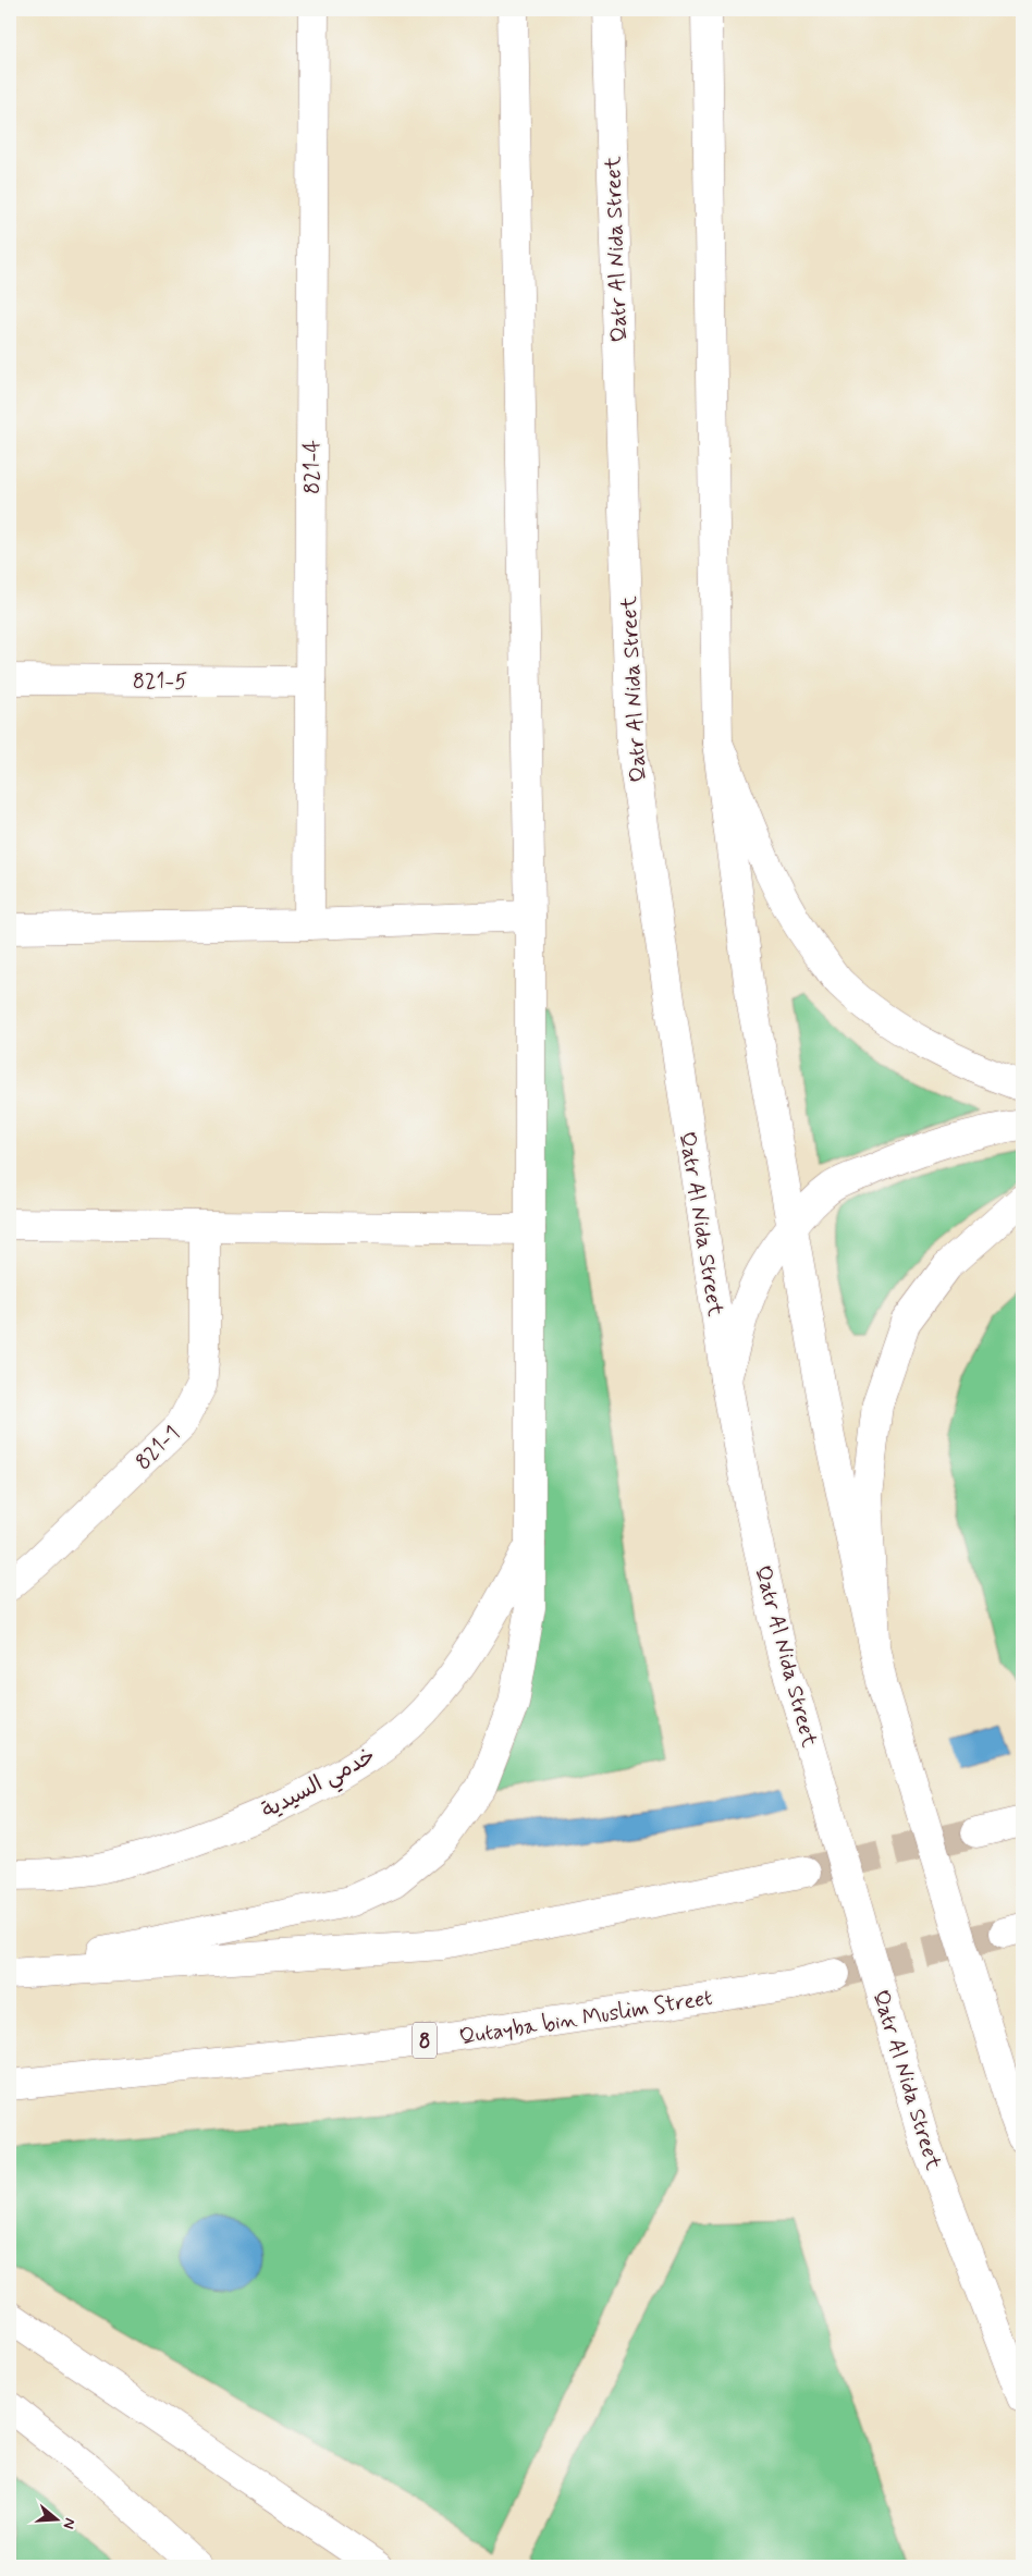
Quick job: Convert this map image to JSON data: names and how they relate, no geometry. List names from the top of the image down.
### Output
{
  "streets": {
    "main road": [
      "Qatr Al Nida Street",
      "821-4",
      "821-5",
      "821-1",
      "خدمي السيدية",
      "Qutayba bin Muslim Street",
      "8"
    ]
  },
  "crossings": [
    ["821-4", "821-5"]
  ],
  "north": "right"
}
